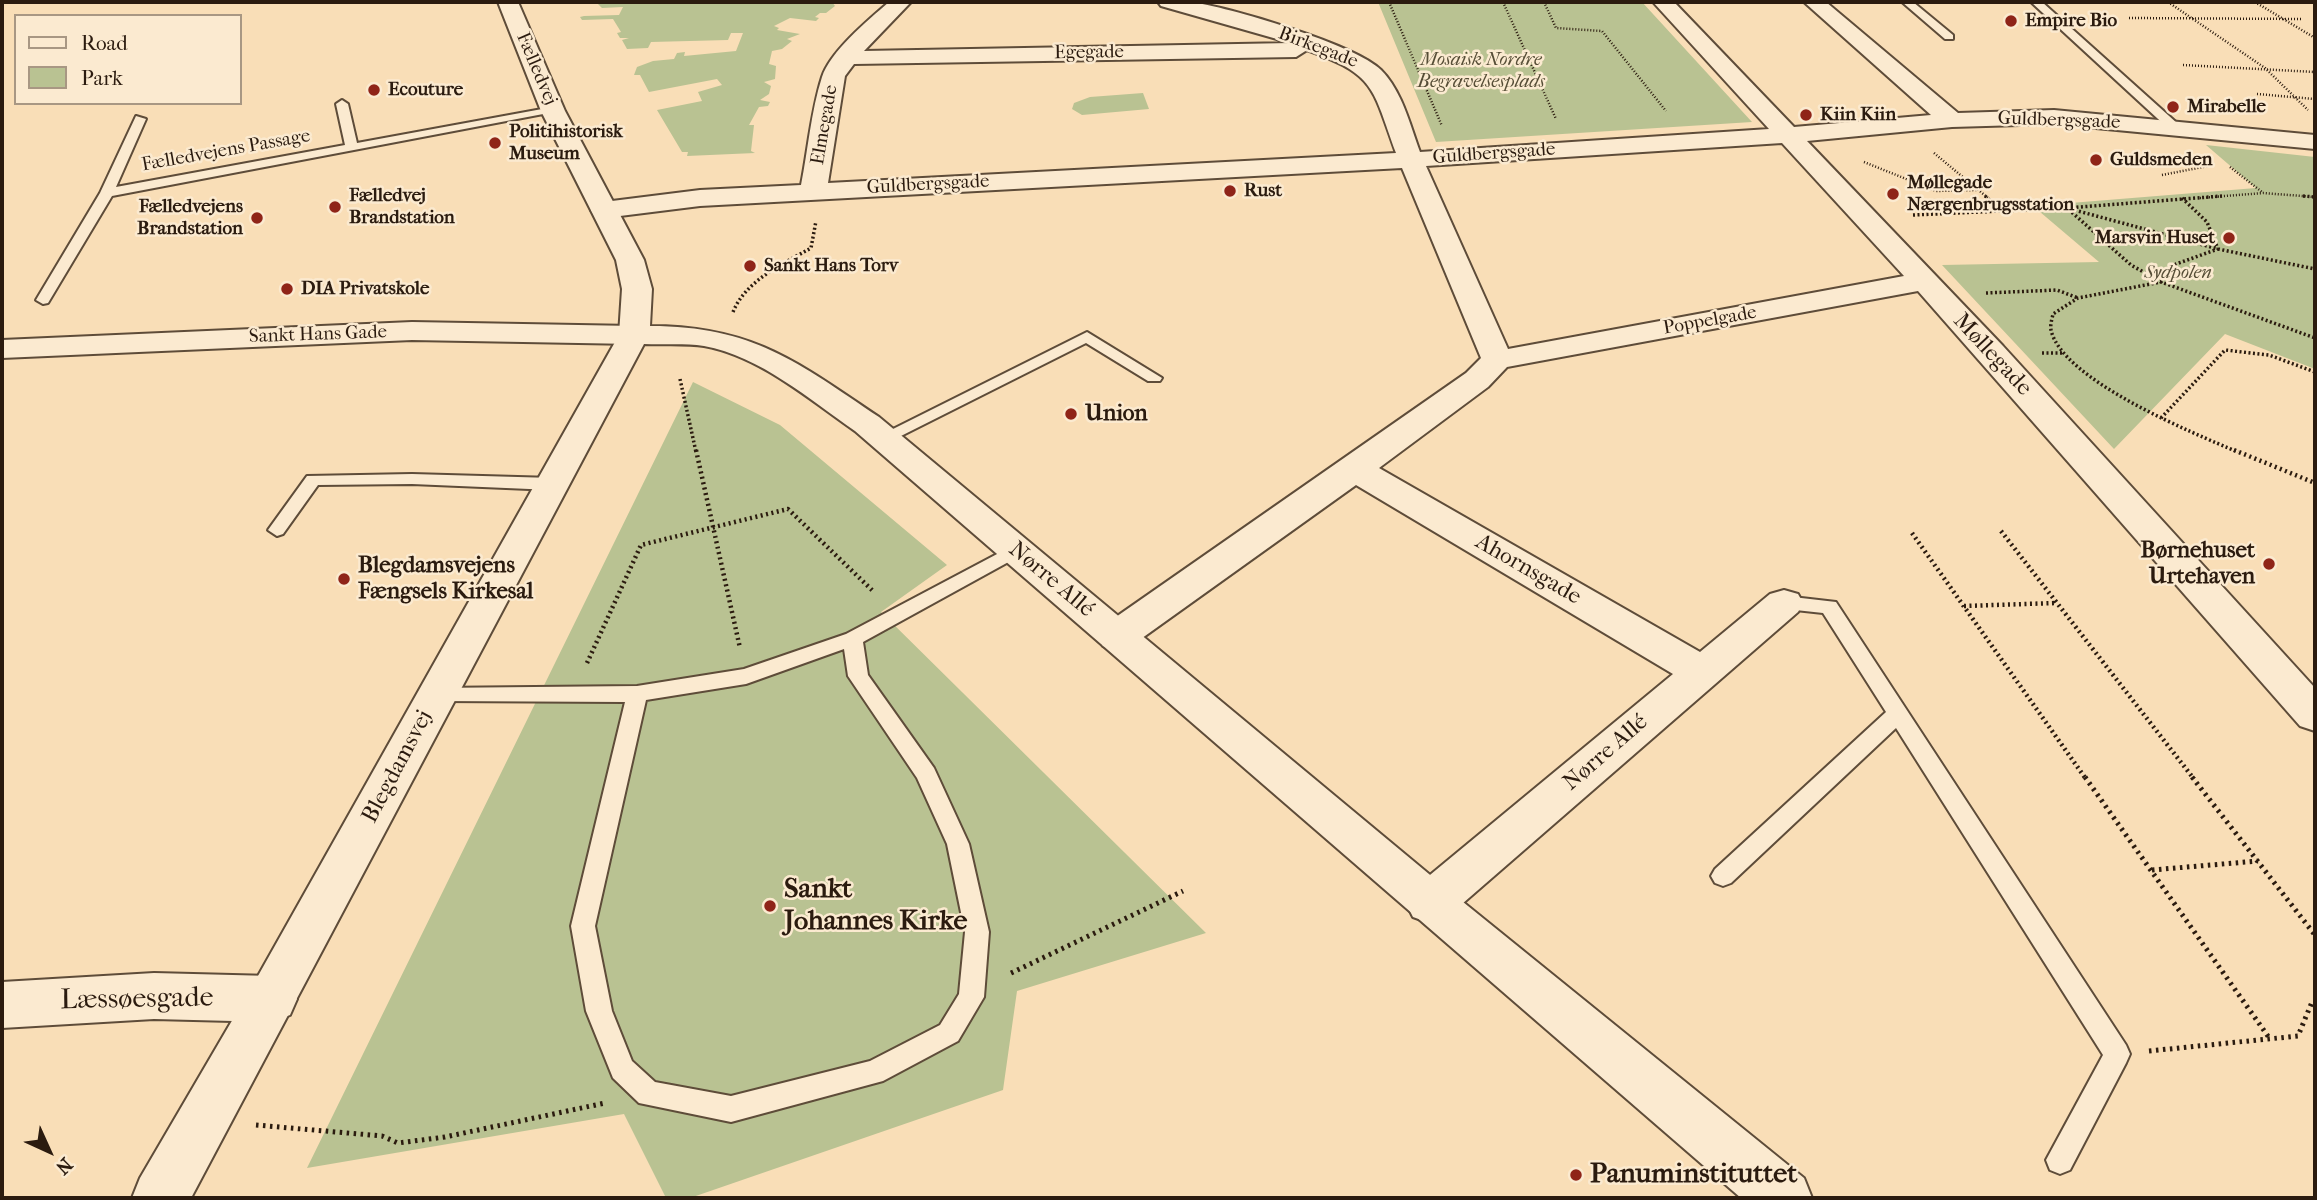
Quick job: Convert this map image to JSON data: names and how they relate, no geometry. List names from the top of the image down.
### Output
{
  "streets": {
    "street": [
      "Birkegade",
      "Egegade",
      "Fælledvej",
      "Guldbergsgade",
      "Elmegade",
      "Poppelgade",
      "Sankt Hans Gade",
      "Møllegade",
      "Ahornsgade",
      "Nørre Allé",
      "Blegdamsvej",
      "Læssøesgade"
    ],
    "lane": ["Fælledvejens Passage"]
  },
  "crossings": [
    ["Birkegade", "Egegade"],
    ["Birkegade", "Guldbergsgade"],
    ["Egegade", "Elmegade"],
    ["Fælledvej", "Fælledvejens Passage"],
    ["Guldbergsgade", "Elmegade"],
    ["Guldbergsgade", "Møllegade"],
    ["Poppelgade", "Møllegade"],
    ["Sankt Hans Gade", "Nørre Allé"],
    ["Sankt Hans Gade", "Blegdamsvej"],
    ["Ahornsgade", "Nørre Allé"],
    ["Nørre Allé", "Blegdamsvej"],
    ["Blegdamsvej", "Læssøesgade"]
  ],
  "parks": ["Mosaisk Nordre Begravelsesplads", "Sydpolen"],
  "places": [
    "Empire Bio",
    "Ecouture",
    "Mirabelle",
    "Kiin Kiin",
    "Politihistorisk Museum",
    "Guldsmeden",
    "Rust",
    "Møllegade Nærgenbrugsstation",
    "Fælledvej Brandstation",
    "Fælledvejens Brandstation",
    "Marsvin Huset",
    "Sankt Hans Torv",
    "DIA Privatskole",
    "Union",
    "Børnehuset Urtehaven",
    "Blegdamsvejens Fængsels Kirkesal",
    "Sankt Johannes Kirke",
    "Panuminstituttet"
  ],
  "legend": ["Road", "Park"],
  "north": "bottom right"
}
